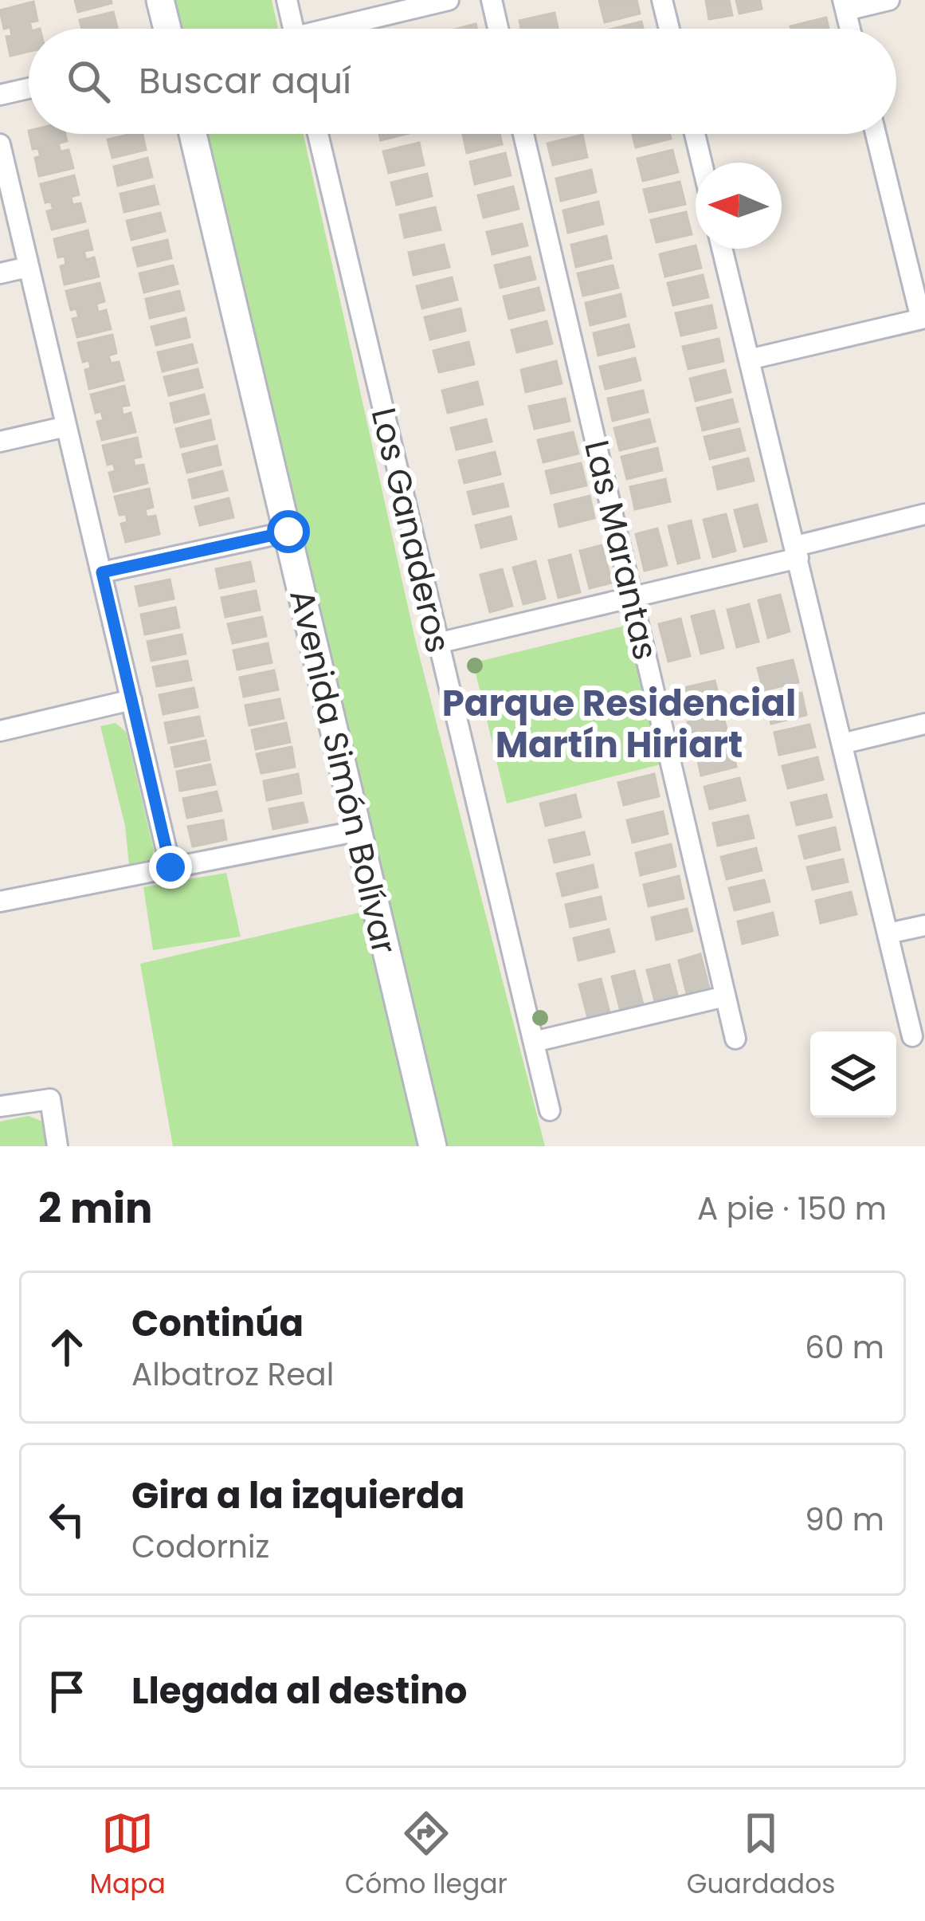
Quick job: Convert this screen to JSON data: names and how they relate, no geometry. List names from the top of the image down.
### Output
{
  "streets": {
    "street": ["Los Ganaderos", "Las Marantas", "Avenida Simón Bolívar"]
  },
  "districts": ["Parque Residencial Martín Hiriart"],
  "north": "left",
  "page": {
    "search": "Buscar aquí",
    "heading": ["2 min", "A pie · 150 m"],
    "list": [
      ["Continúa", "Albatroz Real", "60 m"],
      ["Gira a la izquierda", "Codorniz", "90 m"],
      "Llegada al destino"
    ],
    "nav": ["Mapa", "Cómo llegar", "Guardados"]
  }
}
